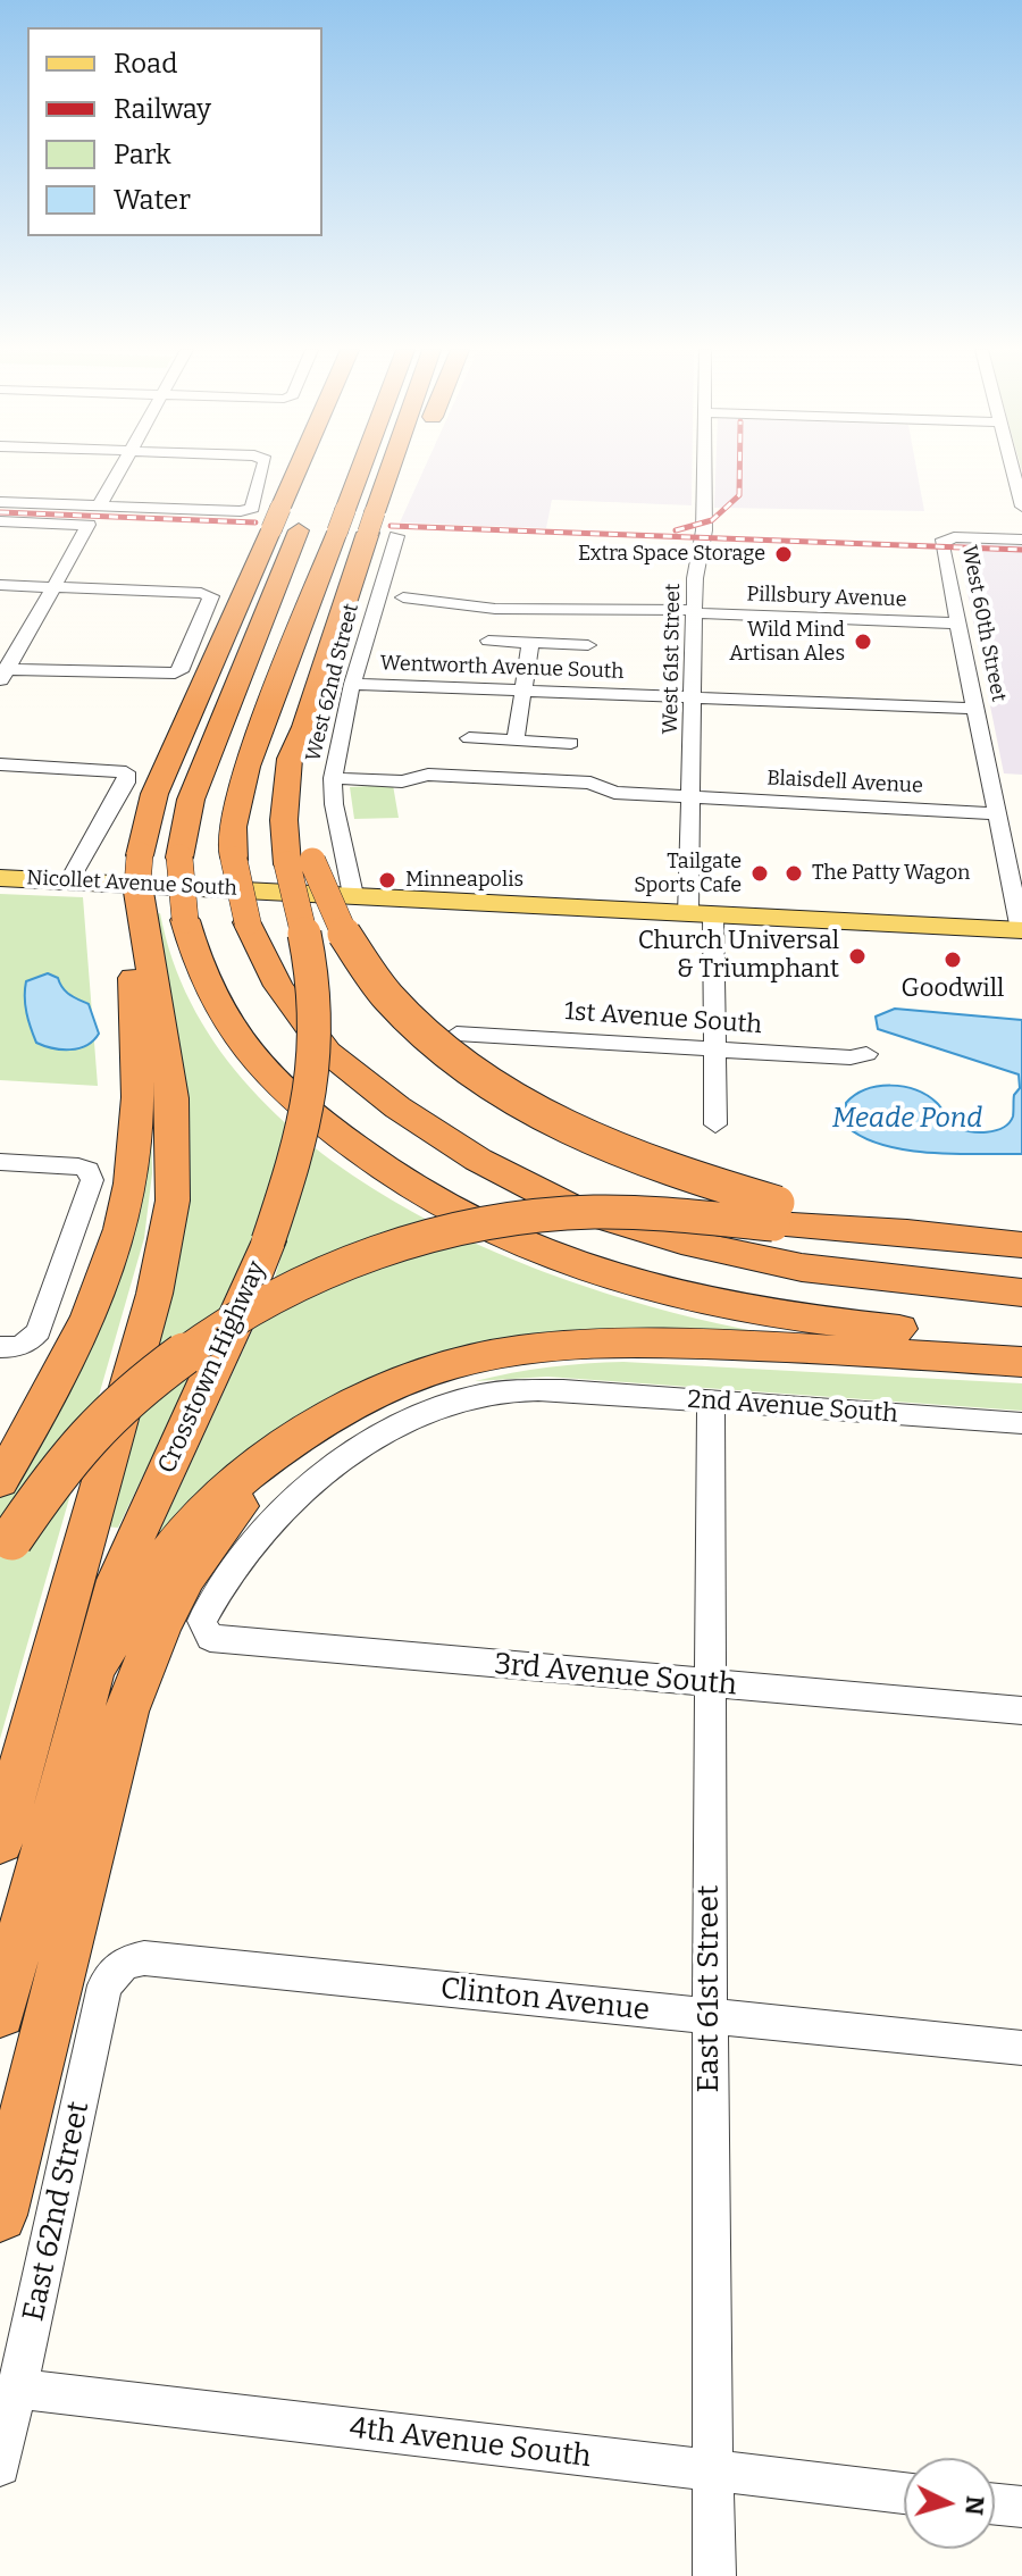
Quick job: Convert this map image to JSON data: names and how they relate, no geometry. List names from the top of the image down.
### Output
{
  "streets": {
    "highway": ["Crosstown Highway"],
    "main road": ["Nicollet Avenue South"],
    "street": [
      "Pillsbury Avenue",
      "West 60th Street",
      "West 61st Street",
      "Wentworth Avenue South",
      "West 62nd Street",
      "Blaisdell Avenue",
      "1st Avenue South",
      "2nd Avenue South",
      "3rd Avenue South",
      "East 61st Street",
      "Clinton Avenue",
      "East 62nd Street",
      "4th Avenue South"
    ]
  },
  "crossings": [
    ["Pillsbury Avenue", "West 60th Street"],
    ["Pillsbury Avenue", "West 61st Street"],
    ["West 60th Street", "Wentworth Avenue South"],
    ["West 60th Street", "Blaisdell Avenue"],
    ["West 60th Street", "Nicollet Avenue South"],
    ["West 61st Street", "Wentworth Avenue South"],
    ["West 61st Street", "Blaisdell Avenue"],
    ["West 61st Street", "Nicollet Avenue South"],
    ["Wentworth Avenue South", "West 62nd Street"],
    ["West 62nd Street", "Blaisdell Avenue"],
    ["West 62nd Street", "Nicollet Avenue South"],
    ["2nd Avenue South", "3rd Avenue South"],
    ["2nd Avenue South", "East 61st Street"],
    ["3rd Avenue South", "East 61st Street"],
    ["East 61st Street", "Clinton Avenue"],
    ["East 61st Street", "4th Avenue South"],
    ["Clinton Avenue", "East 62nd Street"],
    ["East 62nd Street", "4th Avenue South"]
  ],
  "water": ["Meade Pond"],
  "places": [
    "Extra Space Storage",
    "Wild Mind Artisan Ales",
    "Tailgate Sports Cafe",
    "The Patty Wagon",
    "Minneapolis",
    "Church Universal & Triumphant",
    "Goodwill"
  ],
  "legend": [
    "Road",
    "Railway",
    "Park",
    "Water"
  ],
  "north": "right"
}
